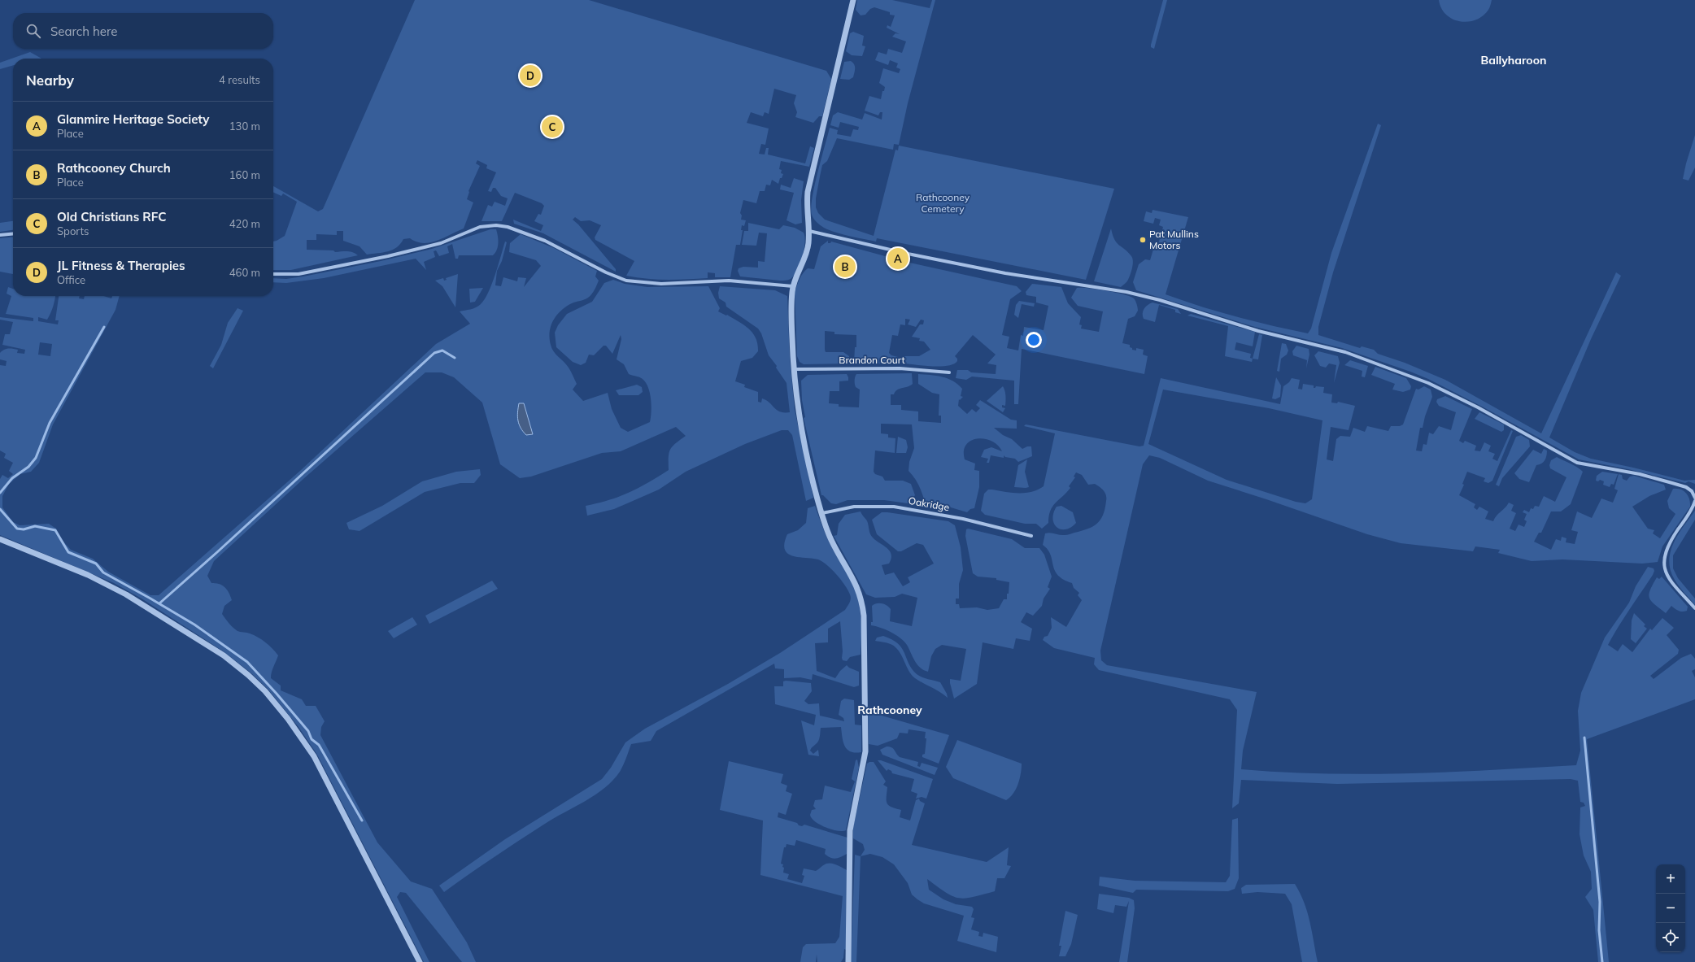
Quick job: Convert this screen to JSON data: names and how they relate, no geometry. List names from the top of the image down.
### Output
{
  "streets": {
    "street": ["Brandon Court", "Oakridge"]
  },
  "districts": ["Ballyharoon", "Rathcooney"],
  "parks": ["Rathcooney Cemetery"],
  "places": ["Pat Mullins Motors"],
  "page": {
    "search": "Search here",
    "heading": ["Nearby", "4 results"],
    "pins": [
      "D",
      "C",
      "A",
      "B"
    ],
    "list": [
      {
        "mark": "A",
        "name": "Glanmire Heritage Society",
        "note": "Place",
        "value": "130 m"
      },
      {
        "mark": "B",
        "name": "Rathcooney Church",
        "note": "Place",
        "value": "160 m"
      },
      {
        "mark": "C",
        "name": "Old Christians RFC",
        "note": "Sports",
        "value": "420 m"
      },
      {
        "mark": "D",
        "name": "JL Fitness & Therapies",
        "note": "Office",
        "value": "460 m"
      }
    ],
    "map_buttons": ["+", "−"]
  }
}
